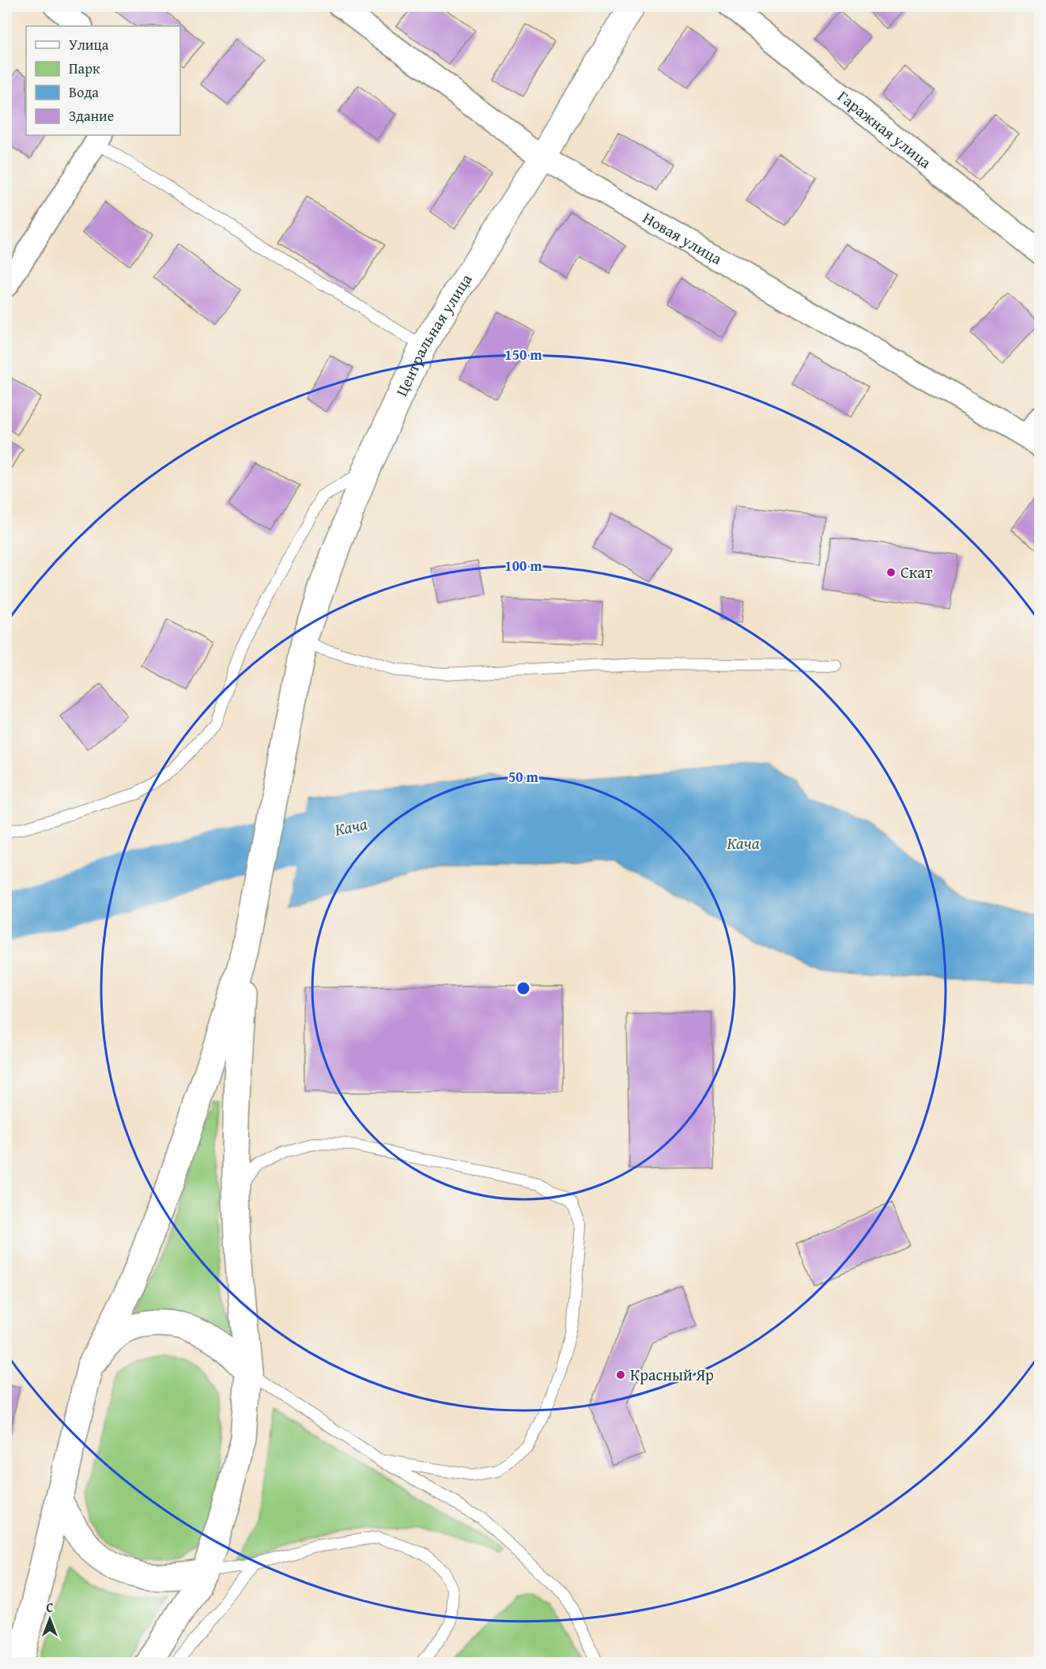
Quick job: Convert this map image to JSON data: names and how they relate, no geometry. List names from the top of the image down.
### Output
{
  "streets": {
    "street": ["Гаражная улица", "Новая улица", "Центральная улица"]
  },
  "crossings": [
    ["Новая улица", "Центральная улица"]
  ],
  "water": ["Кача"],
  "places": ["Скат", "Красный Яр"],
  "legend": [
    "Улица",
    "Парк",
    "Вода",
    "Здание"
  ],
  "north": "top",
  "rings": ["150 m", "100 m", "50 m"]
}
